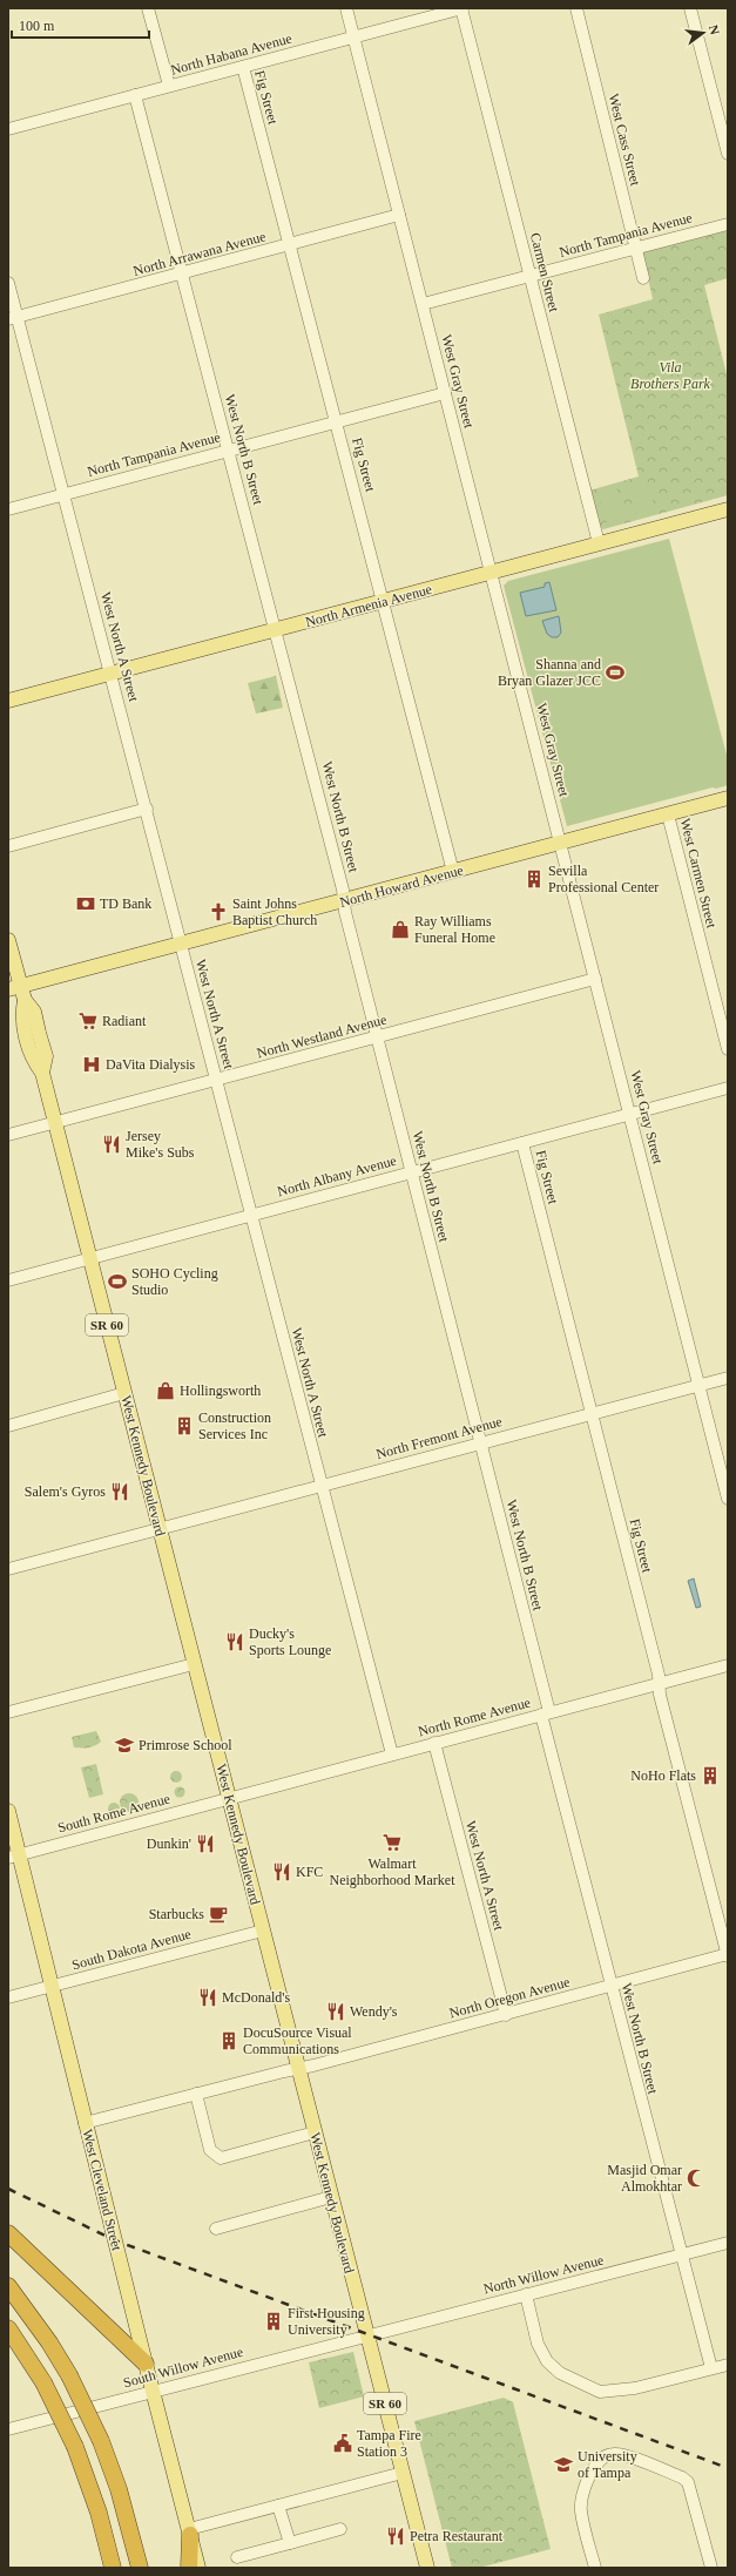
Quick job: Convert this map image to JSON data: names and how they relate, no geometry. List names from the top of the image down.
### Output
{
  "streets": {
    "main road": [
      "North Armenia Avenue",
      "North Howard Avenue",
      "SR 60",
      "West Kennedy Boulevard",
      "West Cleveland Street"
    ],
    "street": [
      "North Habana Avenue",
      "Fig Street",
      "West Cass Street",
      "North Tampania Avenue",
      "North Arrawana Avenue",
      "Carmen Street",
      "West Gray Street",
      "West North B Street",
      "West North A Street",
      "West Carmen Street",
      "North Westland Avenue",
      "North Albany Avenue",
      "North Fremont Avenue",
      "North Rome Avenue",
      "South Rome Avenue",
      "South Dakota Avenue",
      "North Oregon Avenue",
      "North Willow Avenue",
      "South Willow Avenue"
    ]
  },
  "crossings": [
    ["North Habana Avenue", "Fig Street"],
    ["North Habana Avenue", "Carmen Street"],
    ["North Habana Avenue", "West Gray Street"],
    ["North Habana Avenue", "West North B Street"],
    ["Fig Street", "North Tampania Avenue"],
    ["Fig Street", "North Arrawana Avenue"],
    ["Fig Street", "North Armenia Avenue"],
    ["Fig Street", "North Howard Avenue"],
    ["Fig Street", "North Albany Avenue"],
    ["Fig Street", "North Fremont Avenue"],
    ["Fig Street", "North Rome Avenue"],
    ["Fig Street", "North Oregon Avenue"],
    ["West Cass Street", "North Tampania Avenue"],
    ["North Tampania Avenue", "Carmen Street"],
    ["North Tampania Avenue", "West Gray Street"],
    ["North Tampania Avenue", "West North B Street"],
    ["North Tampania Avenue", "West North A Street"],
    ["North Arrawana Avenue", "West Gray Street"],
    ["North Arrawana Avenue", "West North B Street"],
    ["North Arrawana Avenue", "West North A Street"],
    ["Carmen Street", "North Armenia Avenue"],
    ["West Gray Street", "North Armenia Avenue"],
    ["West Gray Street", "North Howard Avenue"],
    ["West Gray Street", "North Westland Avenue"],
    ["West Gray Street", "North Albany Avenue"],
    ["West Gray Street", "North Fremont Avenue"],
    ["West North B Street", "North Armenia Avenue"],
    ["West North B Street", "North Howard Avenue"],
    ["West North B Street", "North Westland Avenue"],
    ["West North B Street", "North Albany Avenue"],
    ["West North B Street", "North Fremont Avenue"],
    ["West North B Street", "North Rome Avenue"],
    ["West North B Street", "North Oregon Avenue"],
    ["West North B Street", "North Willow Avenue"],
    ["North Armenia Avenue", "West North A Street"],
    ["West North A Street", "North Howard Avenue"],
    ["West North A Street", "North Westland Avenue"],
    ["West North A Street", "North Albany Avenue"],
    ["West North A Street", "North Fremont Avenue"],
    ["West North A Street", "North Rome Avenue"],
    ["West North A Street", "North Oregon Avenue"],
    ["West Carmen Street", "North Howard Avenue"],
    ["North Howard Avenue", "West Kennedy Boulevard"],
    ["North Westland Avenue", "West Kennedy Boulevard"],
    ["North Albany Avenue", "West Kennedy Boulevard"],
    ["North Fremont Avenue", "West Kennedy Boulevard"],
    ["West Kennedy Boulevard", "North Rome Avenue"],
    ["West Kennedy Boulevard", "South Rome Avenue"],
    ["West Kennedy Boulevard", "South Dakota Avenue"],
    ["West Kennedy Boulevard", "North Oregon Avenue"],
    ["West Kennedy Boulevard", "North Willow Avenue"],
    ["West Kennedy Boulevard", "South Willow Avenue"],
    ["North Rome Avenue", "South Rome Avenue"],
    ["South Rome Avenue", "West Cleveland Street"],
    ["South Dakota Avenue", "West Cleveland Street"],
    ["North Oregon Avenue", "West Cleveland Street"],
    ["West Cleveland Street", "South Willow Avenue"],
    ["North Willow Avenue", "South Willow Avenue"]
  ],
  "parks": ["Vila Brothers Park"],
  "places": {
    "sports": ["Shanna and Bryan Glazer JCC", "SOHO Cycling Studio"],
    "building": [
      "Sevilla Professional Center",
      "Construction Services Inc",
      "NoHo Flats",
      "DocuSource Visual Communications",
      "First Housing University"
    ],
    "bank": ["TD Bank"],
    "church": ["Saint Johns Baptist Church"],
    "shop": ["Ray Williams Funeral Home", "Hollingsworth"],
    "supermarket": ["Radiant", "Walmart Neighborhood Market"],
    "hospital": ["DaVita Dialysis"],
    "restaurant": [
      "Jersey Mike's Subs",
      "Salem's Gyros",
      "Ducky's Sports Lounge",
      "Dunkin'",
      "KFC",
      "McDonald's",
      "Wendy's",
      "Petra Restaurant"
    ],
    "school or university": ["Primrose School", "University of Tampa"],
    "cafe": ["Starbucks"],
    "mosque": ["Masjid Omar Almokhtar"],
    "public building": ["Tampa Fire Station 3"]
  },
  "scale_bar": "100 m",
  "north": "right"
}
